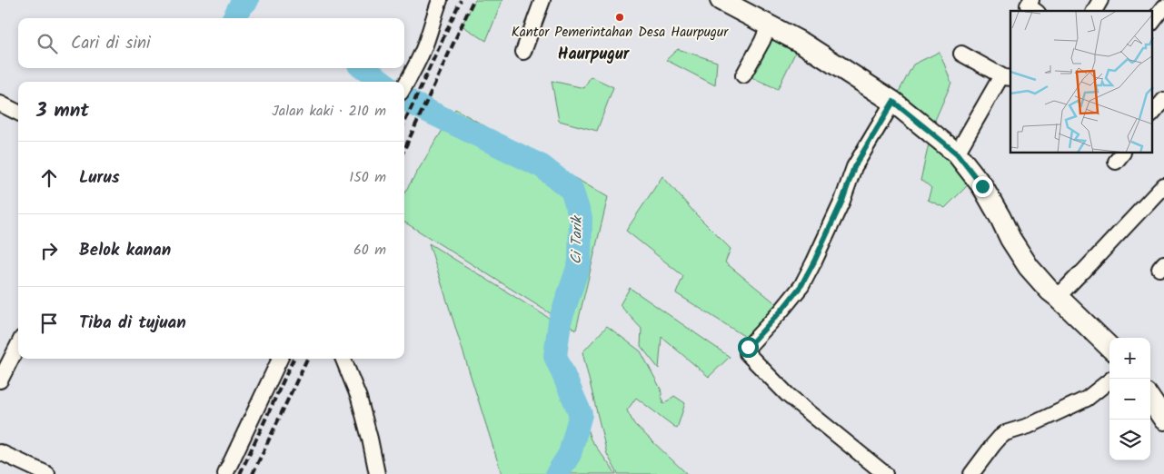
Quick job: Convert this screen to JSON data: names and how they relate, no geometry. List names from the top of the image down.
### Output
{
  "districts": ["Haurpugur"],
  "water": ["Ci Tarik"],
  "places": ["Kantor Pemerintahan Desa Haurpugur"],
  "page": {
    "search": "Cari di sini",
    "heading": ["3 mnt", "Jalan kaki · 210 m"],
    "list": [
      ["Lurus", "150 m"],
      ["Belok kanan", "60 m"],
      "Tiba di tujuan"
    ],
    "map_buttons": ["+", "−"]
  }
}
